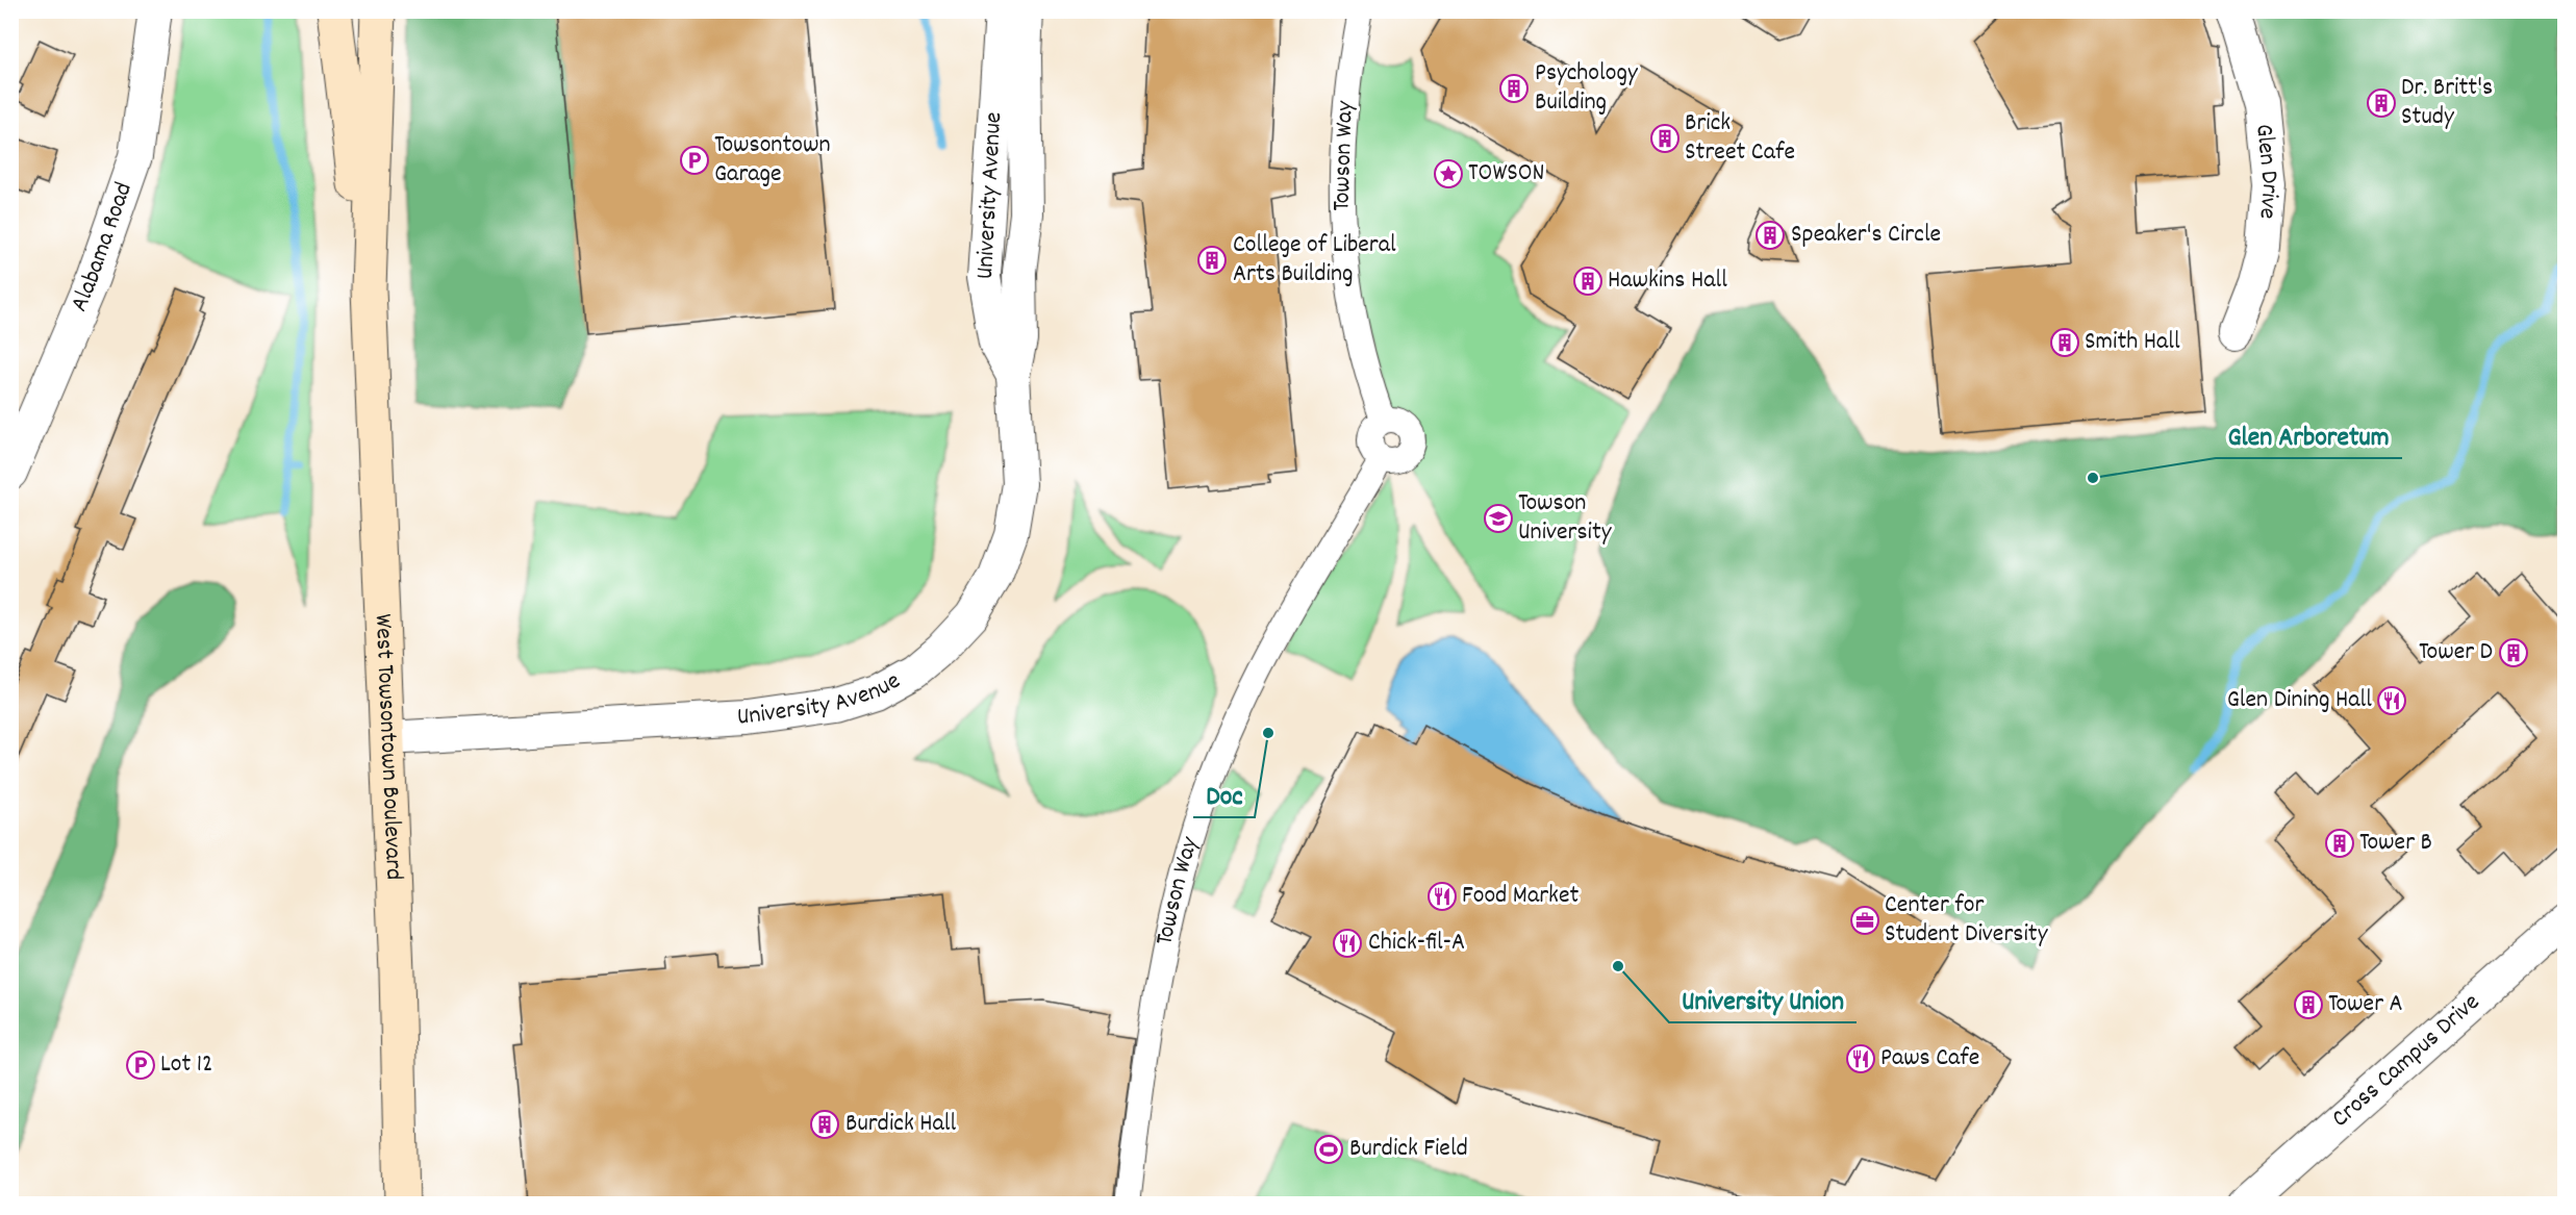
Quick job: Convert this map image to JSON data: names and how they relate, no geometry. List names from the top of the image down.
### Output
{
  "streets": {
    "main road": ["West Towsontown Boulevard"],
    "street": [
      "Towson Way",
      "Glen Drive",
      "University Avenue",
      "Alabama Road",
      "Cross Campus Drive"
    ]
  },
  "crossings": [
    ["University Avenue", "West Towsontown Boulevard"]
  ],
  "places": {
    "building": [
      "Psychology Building",
      "Dr. Britt's Study",
      "Brick Street Cafe",
      "Speaker's Circle",
      "College of Liberal Arts Building",
      "Hawkins Hall",
      "Smith Hall",
      "Tower D",
      "Tower B",
      "Tower A",
      "Burdick Hall"
    ],
    "parking": ["Towsontown Garage", "Lot 12"],
    "place": ["TOWSON"],
    "other": ["Glen Arboretum", "Doc", "University Union"],
    "school or university": ["Towson University"],
    "restaurant": [
      "Glen Dining Hall",
      "Food Market",
      "Chick-fil-A",
      "Paws Cafe"
    ],
    "office": ["Center for Student Diversity"],
    "sports": ["Burdick Field"]
  }
}
